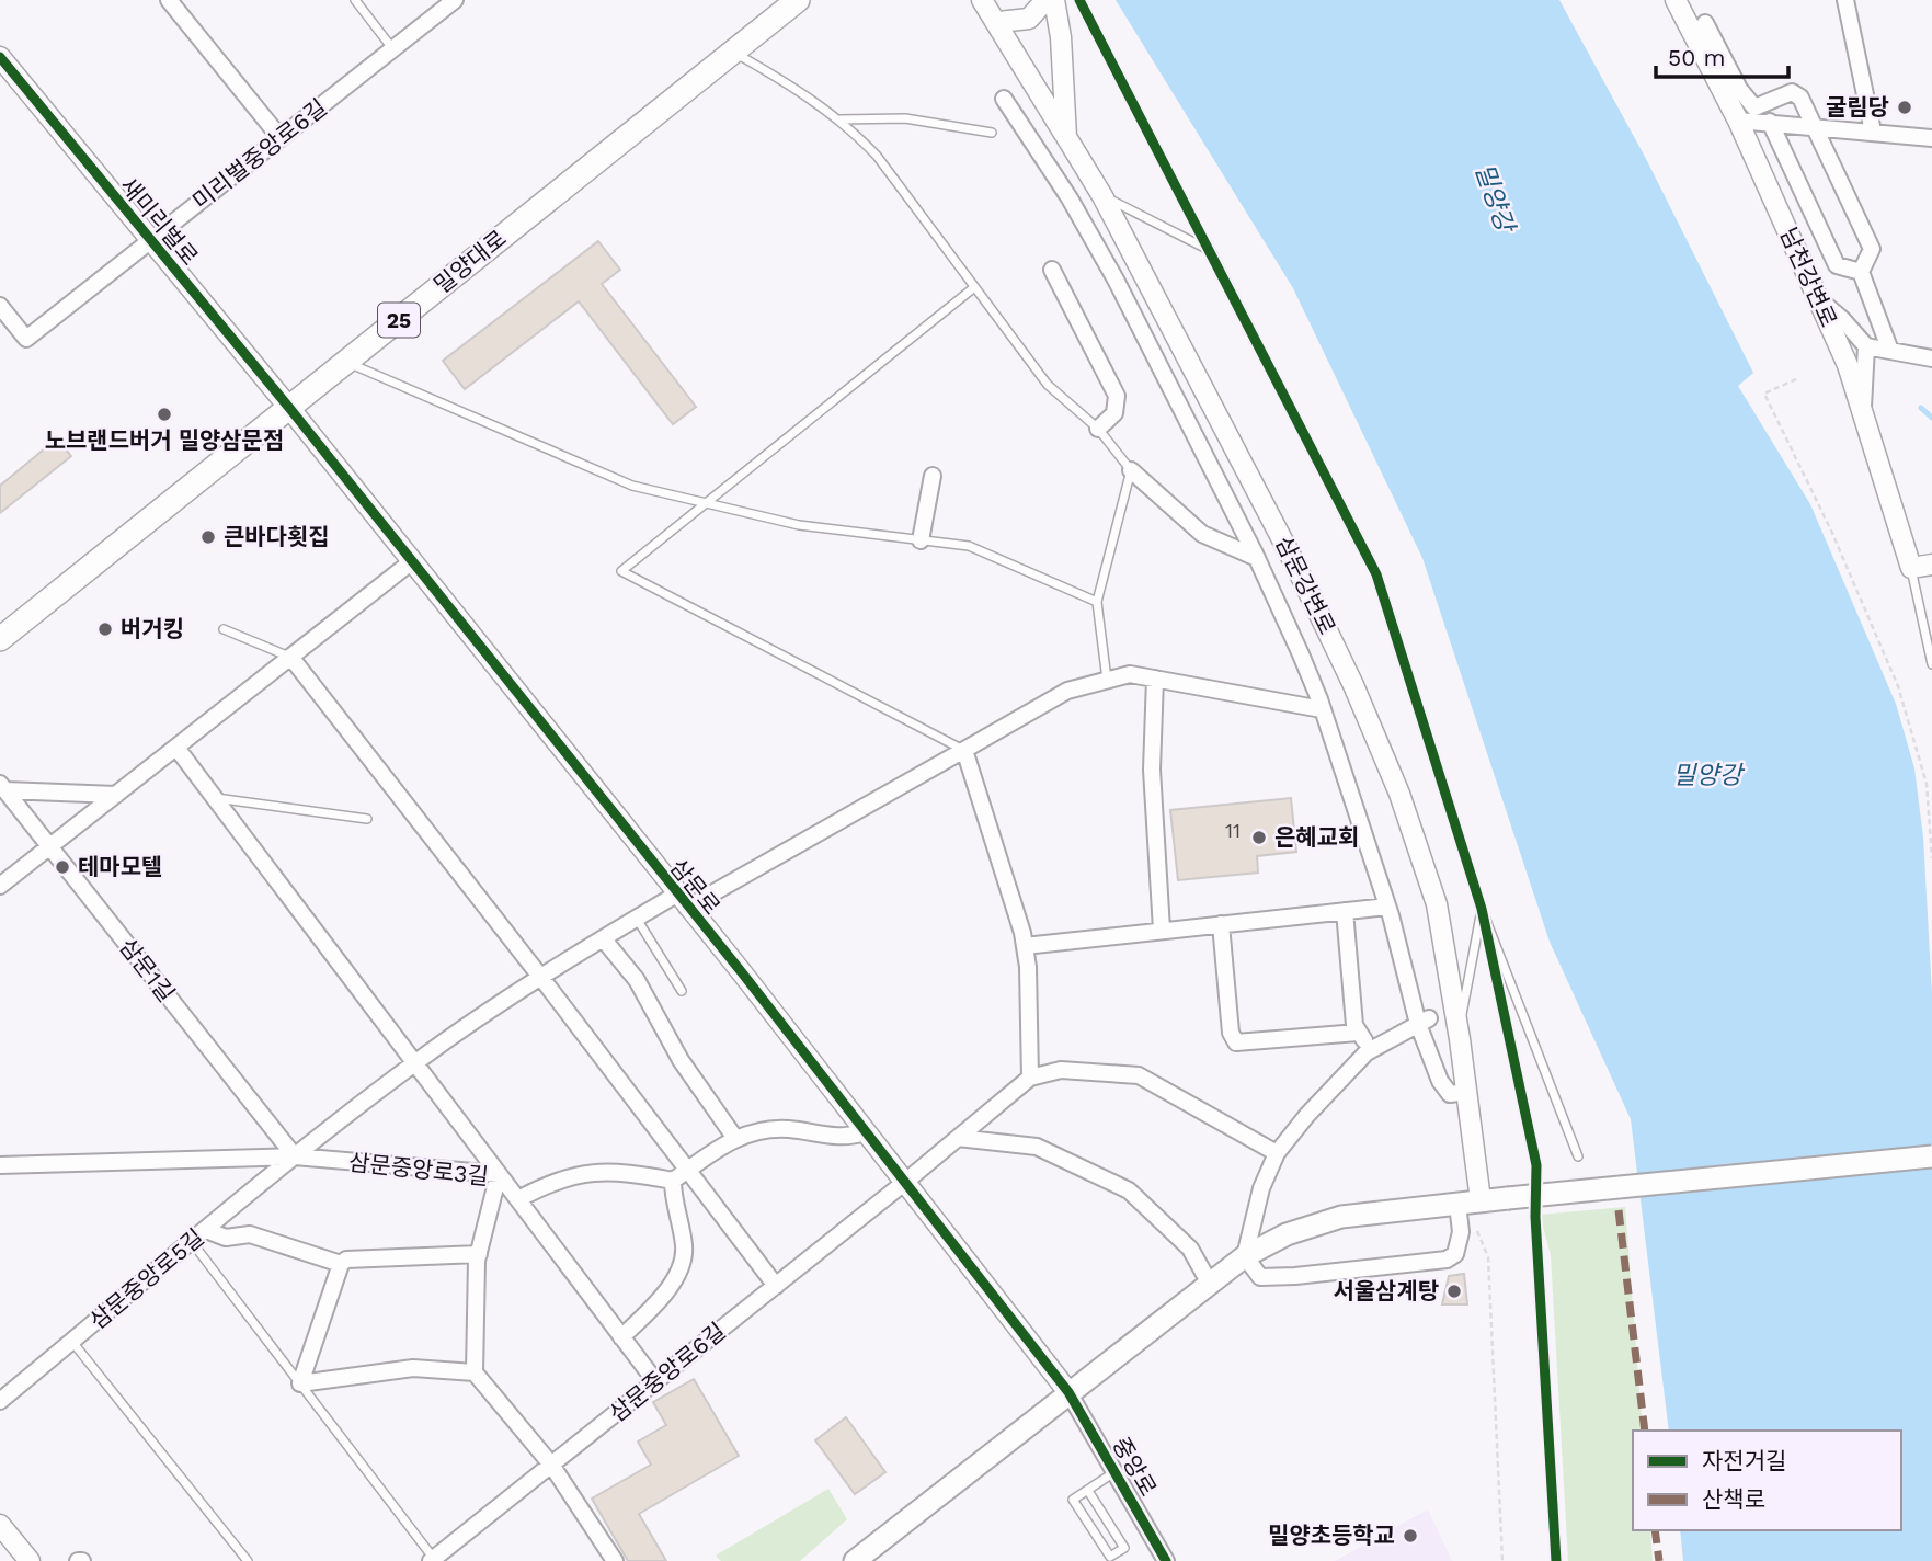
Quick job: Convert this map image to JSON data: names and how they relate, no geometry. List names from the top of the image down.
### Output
{
  "streets": {
    "main road": ["밀양대로", "25"],
    "street": [
      "미리벌중앙로6길",
      "새미리벌로",
      "남천강변로",
      "삼문강변로",
      "삼문로",
      "삼문1길",
      "삼문중앙로3길",
      "삼문중앙로5길",
      "삼문중앙로6길",
      "중앙로"
    ]
  },
  "crossings": [
    ["미리벌중앙로6길", "새미리벌로"],
    ["새미리벌로", "밀양대로"],
    ["새미리벌로", "삼문로"],
    ["밀양대로", "삼문로"],
    ["삼문로", "삼문중앙로5길"],
    ["삼문로", "삼문중앙로6길"],
    ["삼문로", "중앙로"],
    ["삼문1길", "삼문중앙로3길"],
    ["삼문1길", "삼문중앙로5길"],
    ["삼문중앙로3길", "삼문중앙로5길"]
  ],
  "water": ["밀양강"],
  "places": [
    "굴림당",
    "노브랜드버거 밀양삼문점",
    "큰바다횟집",
    "버거킹",
    "은혜교회",
    "테마모텔",
    "서울삼계탕",
    "밀양초등학교"
  ],
  "house_numbers": ["11"],
  "legend": ["자전거길", "산책로"],
  "scale_bar": "50 m"
}
